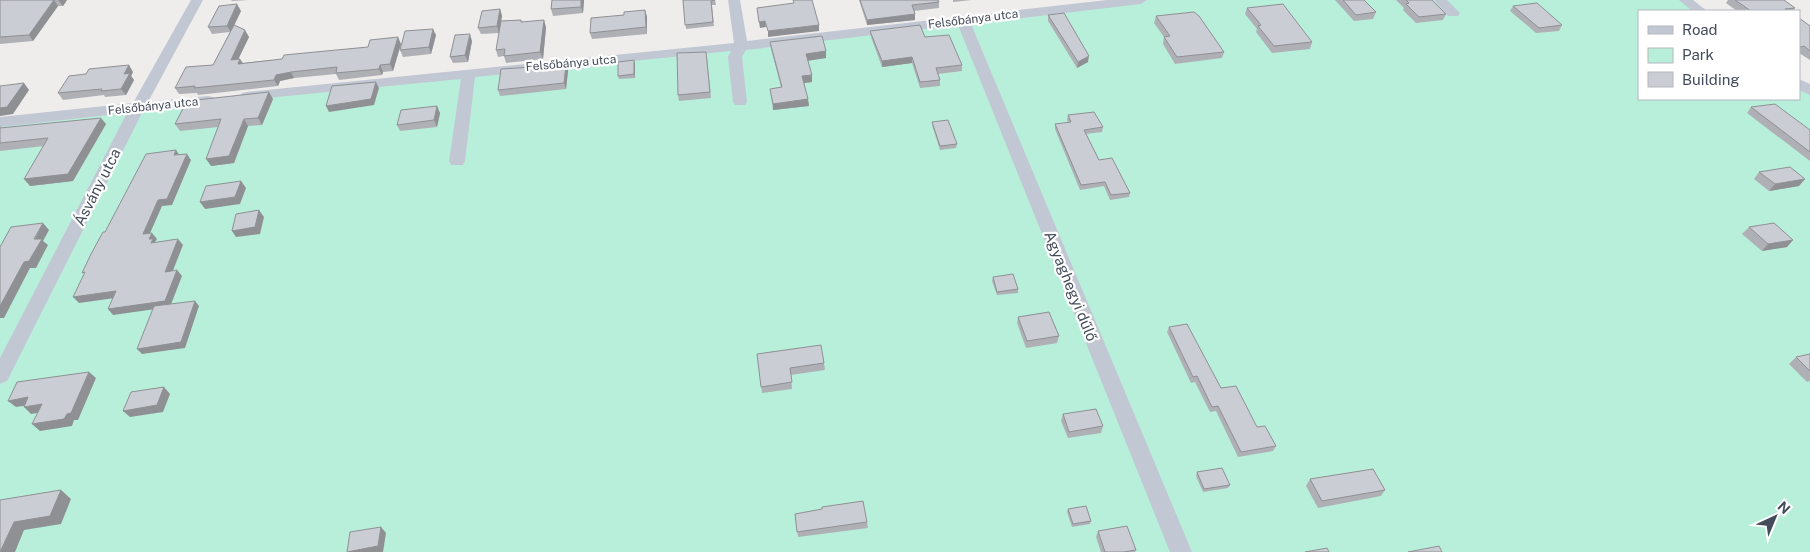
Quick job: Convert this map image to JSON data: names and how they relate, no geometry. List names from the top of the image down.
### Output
{
  "streets": {
    "street": ["Felsőbánya utca", "Ásvány utca", "Agyaghegyi dűlő"]
  },
  "crossings": [
    ["Felsőbánya utca", "Ásvány utca"],
    ["Felsőbánya utca", "Agyaghegyi dűlő"]
  ],
  "legend": ["Road", "Park", "Building"],
  "north": "top right"
}
